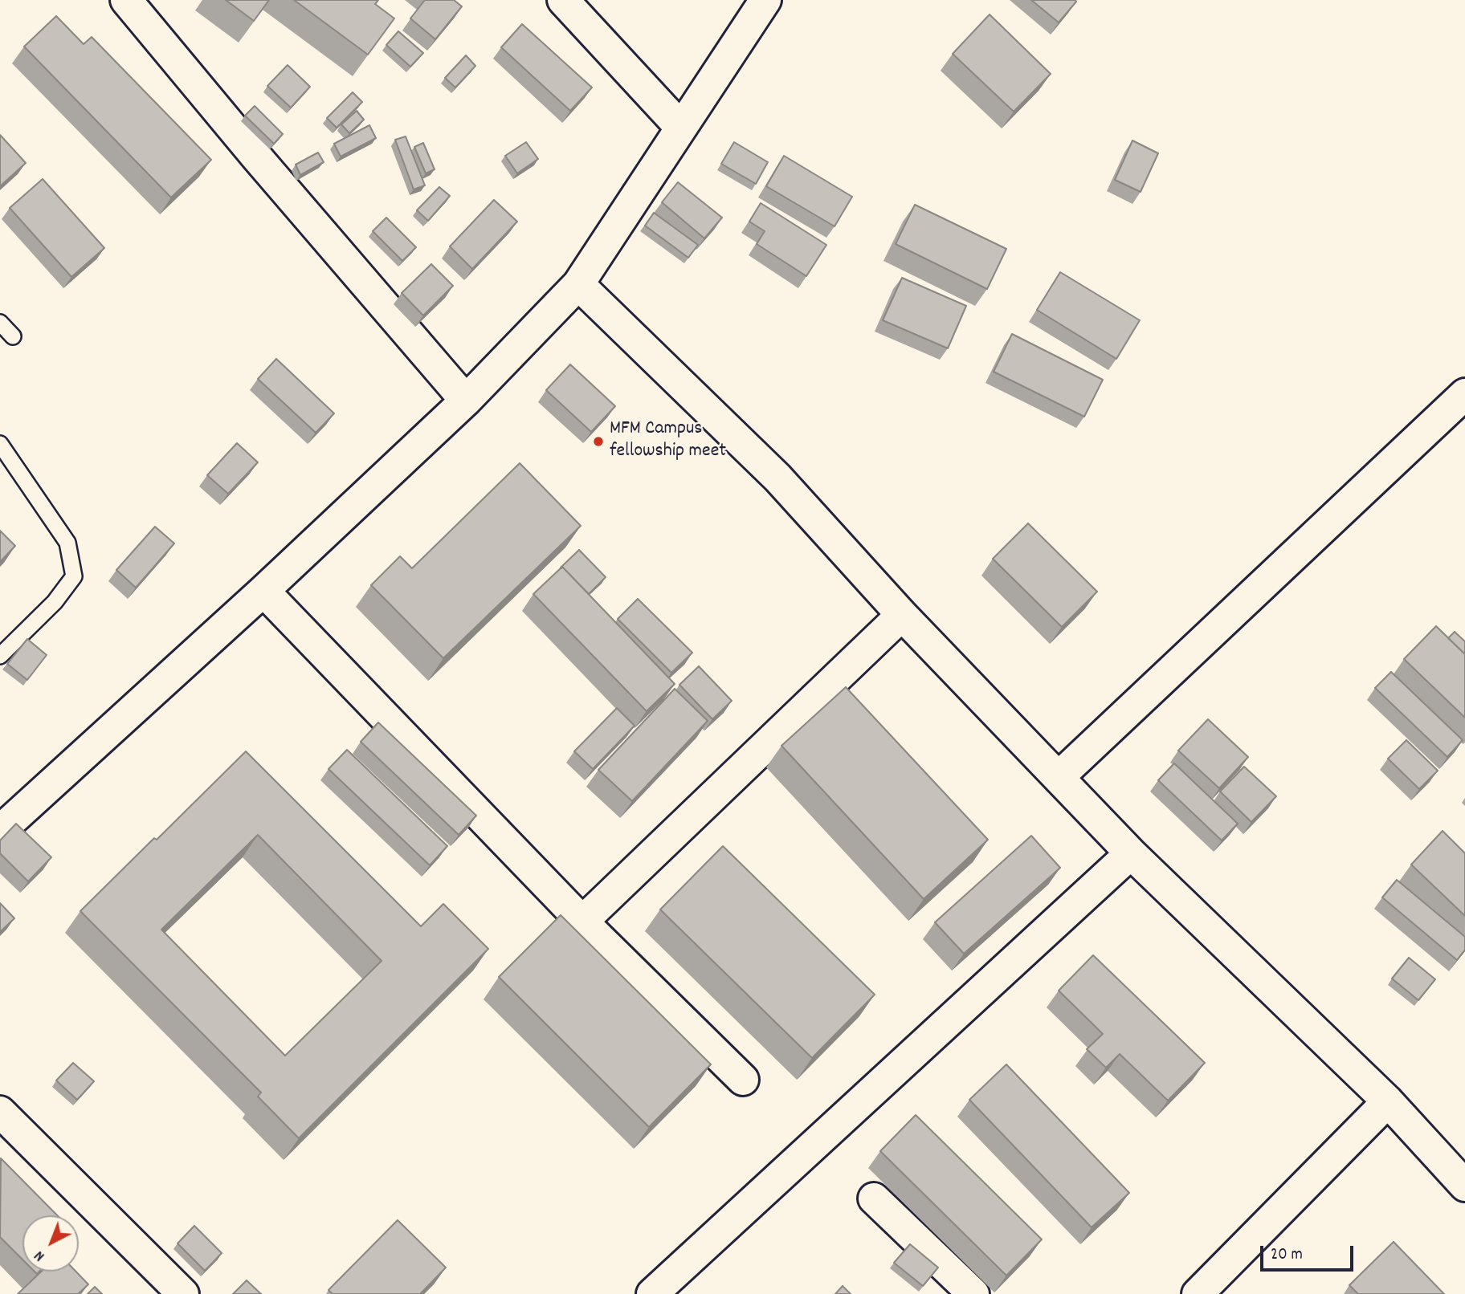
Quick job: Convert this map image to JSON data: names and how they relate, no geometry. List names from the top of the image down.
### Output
{
  "places": ["MFM Campus fellowship meet"],
  "scale_bar": "20 m",
  "north": "bottom left"
}
